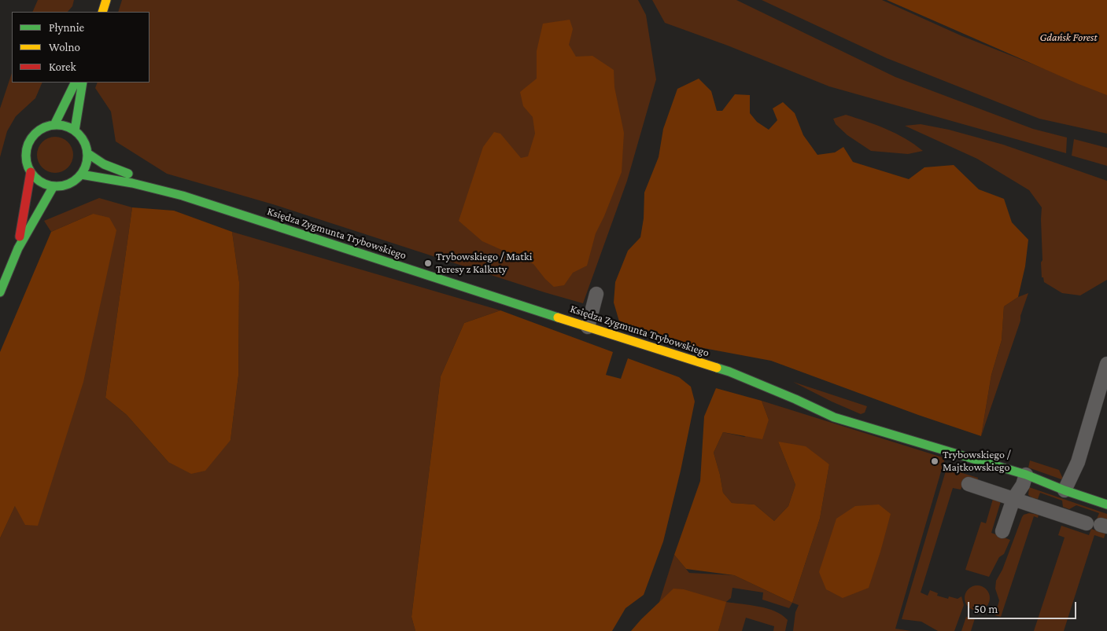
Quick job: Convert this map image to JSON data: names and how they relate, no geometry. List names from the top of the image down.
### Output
{
  "streets": {
    "street": ["Księdza Zygmunta Trybowskiego"]
  },
  "parks": ["Gdańsk Forest"],
  "places": ["Trybowskiego / Matki Teresy z Kalkuty", "Trybowskiego / Majtkowskiego"],
  "legend": ["Płynnie", "Wolno", "Korek"],
  "scale_bar": "50 m"
}
